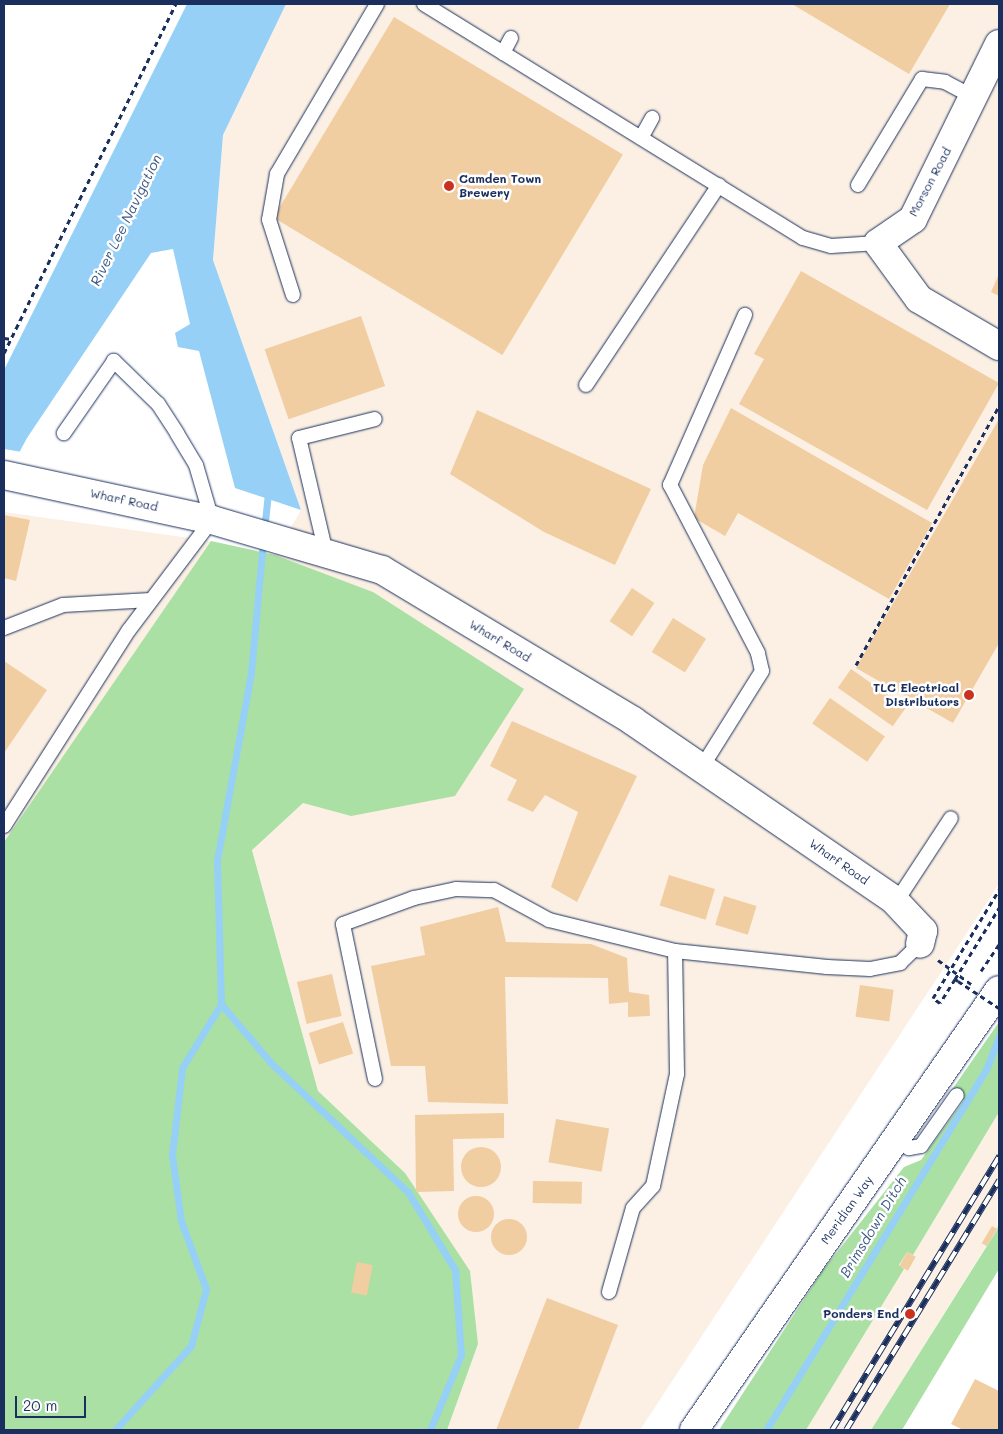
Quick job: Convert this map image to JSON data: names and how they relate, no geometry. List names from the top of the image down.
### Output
{
  "streets": {
    "street": ["Morson Road", "Wharf Road", "Meridian Way"]
  },
  "water": ["River Lee Navigation", "Brimsdown Ditch"],
  "places": ["Camden Town Brewery", "TLC Electrical Distributors", "Ponders End"],
  "scale_bar": "20 m"
}
